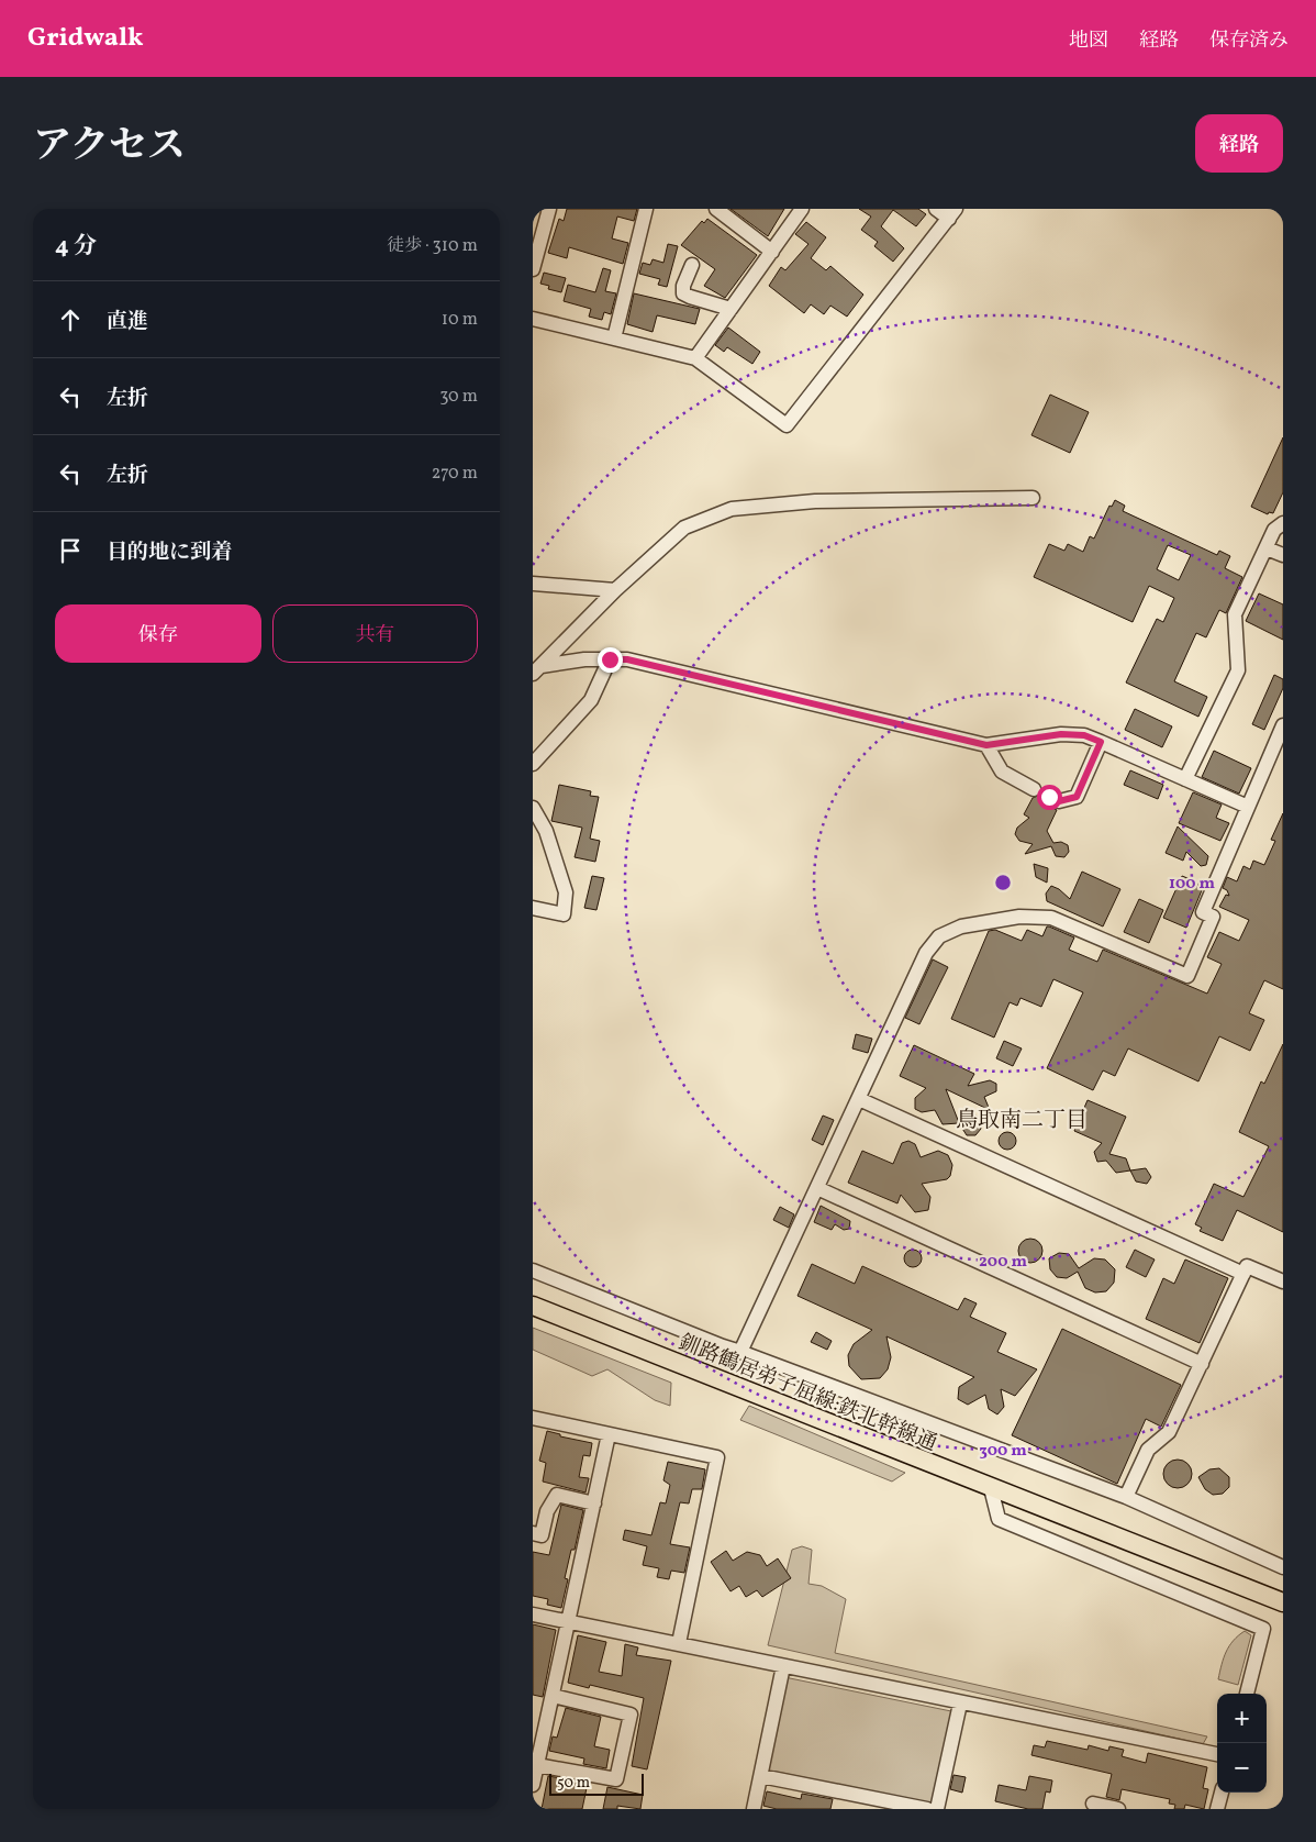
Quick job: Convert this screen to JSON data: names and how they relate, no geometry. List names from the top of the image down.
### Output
{
  "streets": {
    "main road": ["釧路鶴居弟子屈線:鉄北幹線通"]
  },
  "districts": ["鳥取南二丁目"],
  "scale_bar": "50 m",
  "page": {
    "header": "Gridwalk",
    "nav": ["地図", "経路", "保存済み"],
    "title": "アクセス",
    "buttons": [
      "経路",
      ["保存", "共有"]
    ],
    "heading": ["4 分", "徒歩 · 310 m"],
    "list": [
      ["直進", "10 m"],
      ["左折", "30 m"],
      ["左折", "270 m"],
      "目的地に到着"
    ],
    "map_buttons": ["+", "−"],
    "scale": "50 m"
  },
  "rings": ["100 m", "200 m", "300 m"]
}
